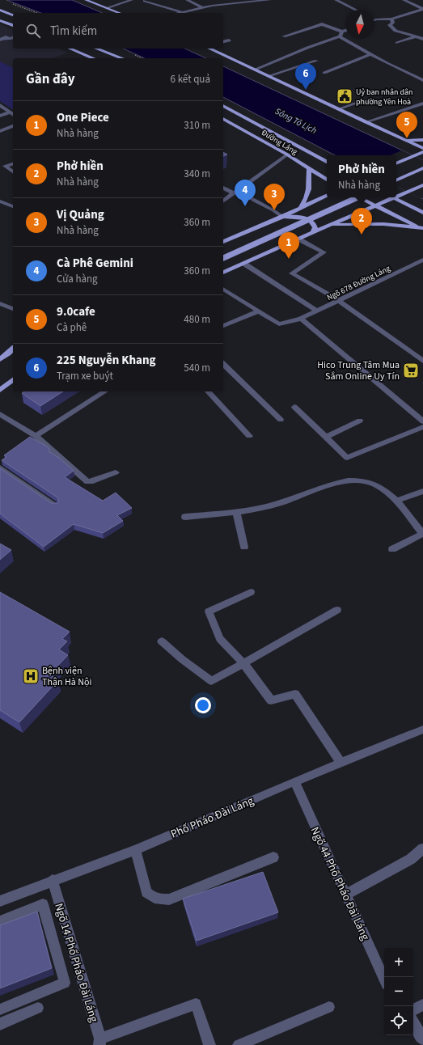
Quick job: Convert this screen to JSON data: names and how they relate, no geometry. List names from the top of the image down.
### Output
{
  "streets": {
    "main road": ["Đường Láng"],
    "street": [
      "Ngõ 678 Đường Láng",
      "Phố Pháo Đài Láng",
      "Ngõ 44 Phố Pháo Đài Láng",
      "Ngõ 14 Phố Pháo Đài Láng"
    ]
  },
  "crossings": [
    ["Phố Pháo Đài Láng", "Ngõ 44 Phố Pháo Đài Láng"],
    ["Phố Pháo Đài Láng", "Ngõ 14 Phố Pháo Đài Láng"]
  ],
  "water": ["Sông Tô Lịch"],
  "places": {
    "public building": ["Uỷ ban nhân dân phường Yên Hoà"],
    "supermarket": ["Hico Trung Tâm Mua Sắm Online Uy Tín"],
    "hospital": ["Bệnh viện Thận Hà Nội"]
  },
  "north": "bottom",
  "page": {
    "search": "Tìm kiếm",
    "heading": ["Gần đây", "6 kết quả"],
    "pins": [
      "6",
      "5",
      "4",
      "3",
      "2",
      "1"
    ],
    "list": [
      {
        "mark": "1",
        "name": "One Piece",
        "note": "Nhà hàng",
        "value": "310 m"
      },
      {
        "mark": "2",
        "name": "Phở hiền",
        "note": "Nhà hàng",
        "value": "340 m"
      },
      {
        "mark": "3",
        "name": "Vị Quảng",
        "note": "Nhà hàng",
        "value": "360 m"
      },
      {
        "mark": "4",
        "name": "Cà Phê Gemini",
        "note": "Cửa hàng",
        "value": "360 m"
      },
      {
        "mark": "5",
        "name": "9.0cafe",
        "note": "Cà phê",
        "value": "480 m"
      },
      {
        "mark": "6",
        "name": "225 Nguyễn Khang",
        "note": "Trạm xe buýt",
        "value": "540 m"
      }
    ],
    "popup": ["Phở hiền", "Nhà hàng"],
    "map_buttons": ["+", "−"]
  }
}
